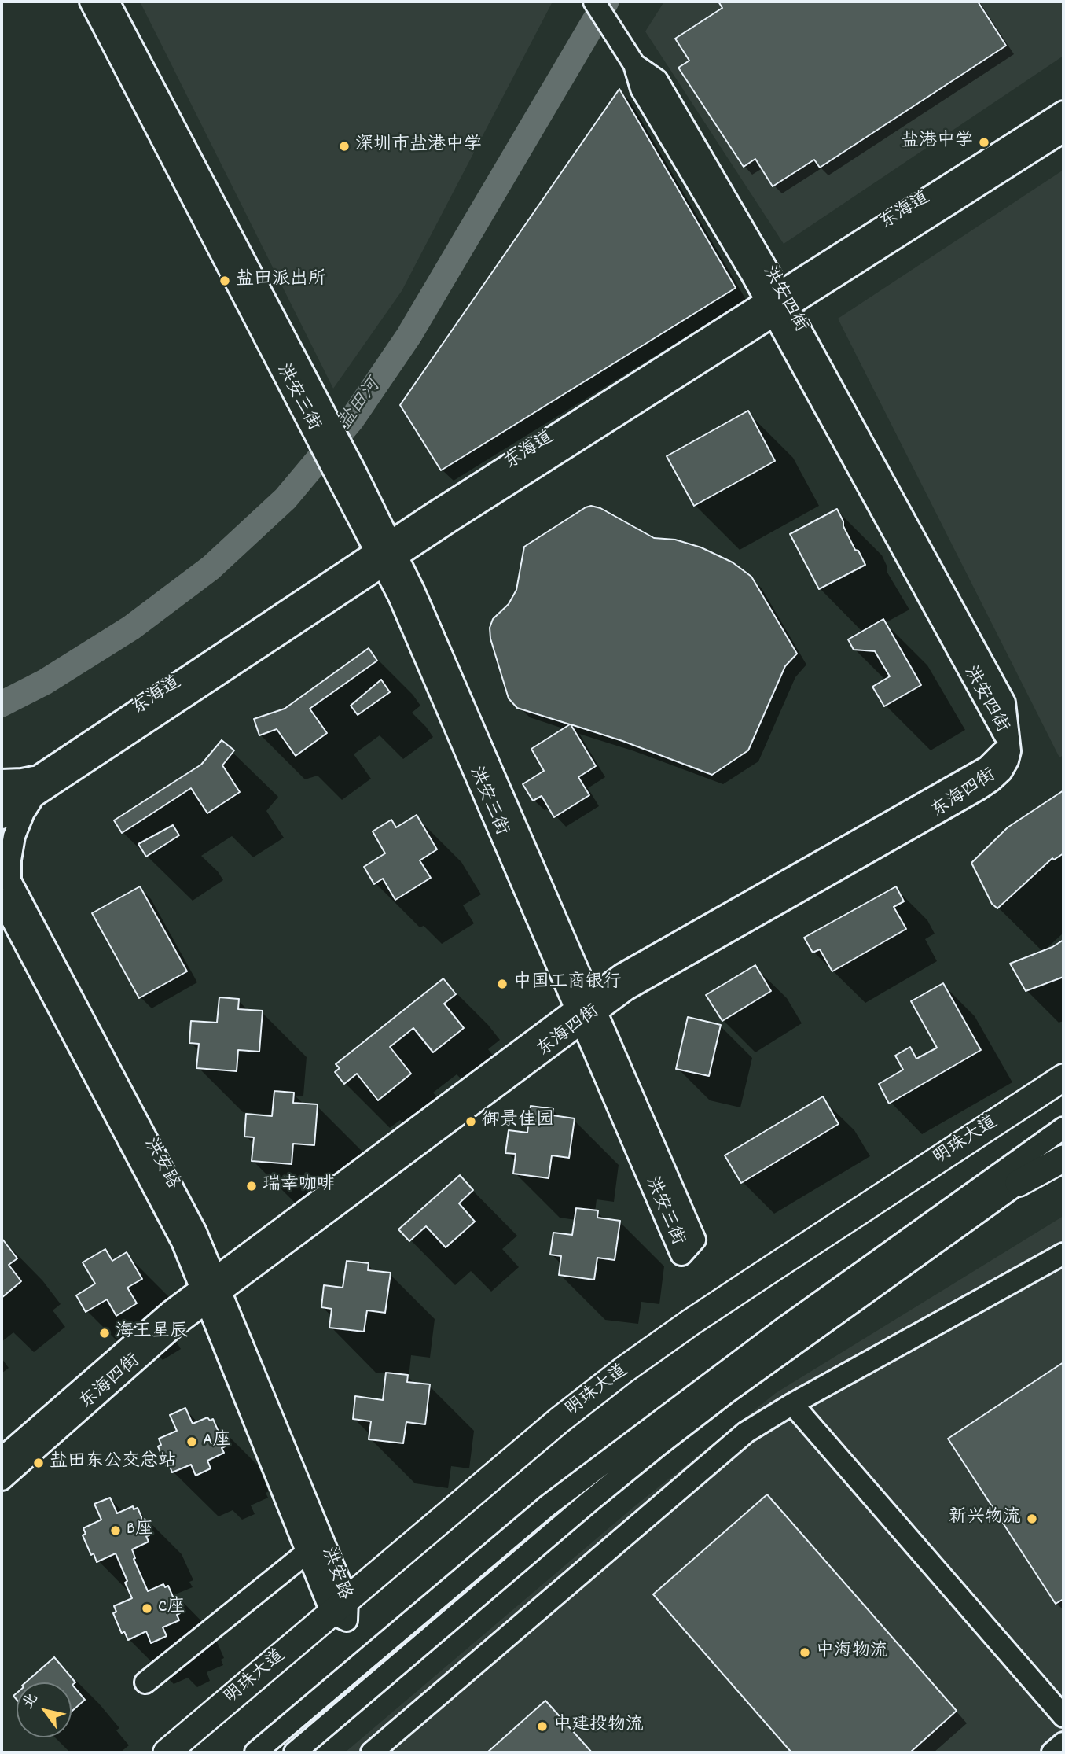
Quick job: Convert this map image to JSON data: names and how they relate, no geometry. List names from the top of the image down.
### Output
{
  "streets": {
    "main road": ["明珠大道"],
    "street": [
      "东海道",
      "洪安四街",
      "洪安三街",
      "东海四街",
      "洪安路"
    ]
  },
  "crossings": [
    ["东海道", "洪安四街"],
    ["东海道", "洪安三街"],
    ["洪安四街", "东海四街"],
    ["洪安三街", "东海四街"],
    ["东海四街", "洪安路"],
    ["明珠大道", "洪安路"]
  ],
  "water": ["盐田河"],
  "places": [
    "盐港中学",
    "深圳市盐港中学",
    "盐田派出所",
    "中国工商银行",
    "御景佳园",
    "瑞幸咖啡",
    "海王星辰",
    "A座",
    "盐田东公交总站",
    "新兴物流",
    "B座",
    "C座",
    "中海物流",
    "中建投物流"
  ],
  "north": "top left"
}
